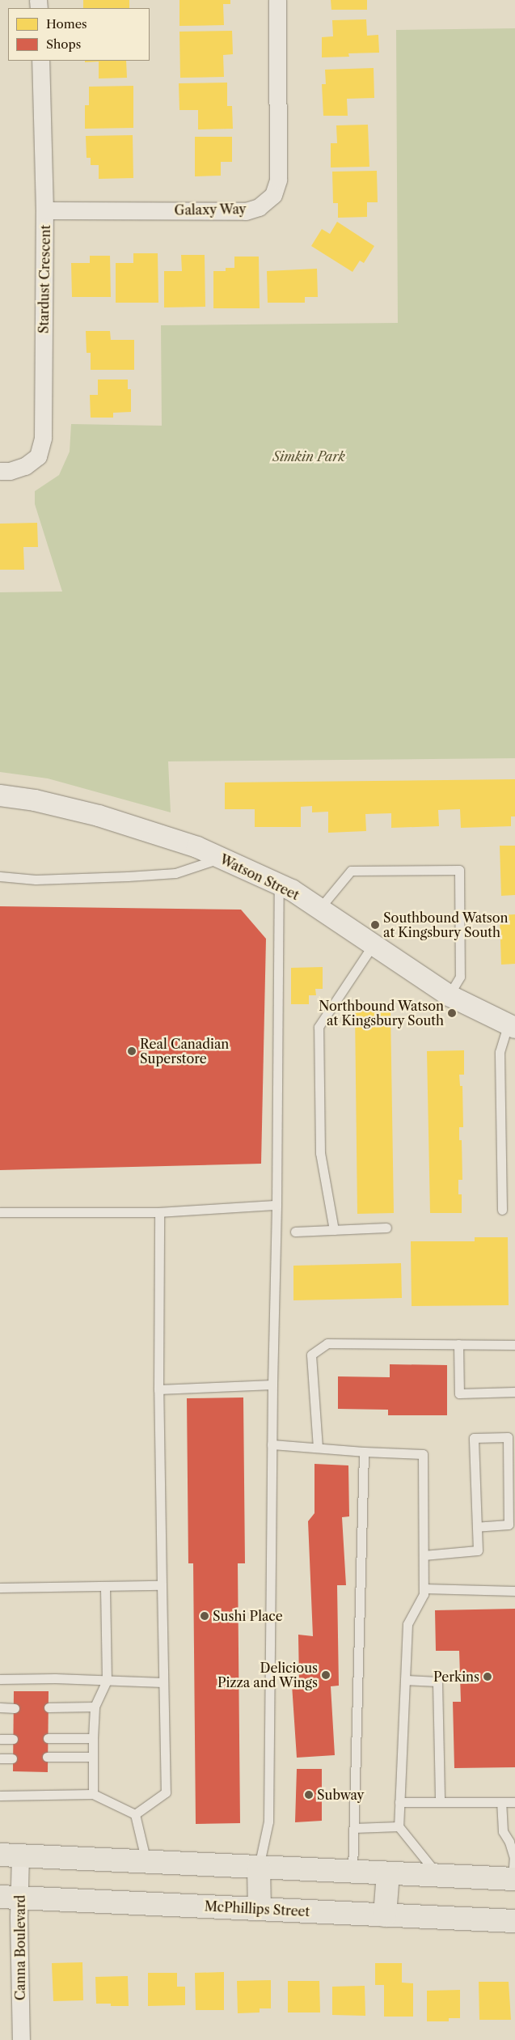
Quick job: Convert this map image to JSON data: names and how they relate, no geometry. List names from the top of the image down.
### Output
{
  "streets": {
    "main road": ["McPhillips Street"],
    "street": [
      "Galaxy Way",
      "Stardust Crescent",
      "Watson Street",
      "Canna Boulevard"
    ]
  },
  "crossings": [
    ["Galaxy Way", "Stardust Crescent"],
    ["McPhillips Street", "Canna Boulevard"]
  ],
  "parks": ["Simkin Park"],
  "places": [
    "Southbound Watson at Kingsbury South",
    "Northbound Watson at Kingsbury South",
    "Real Canadian Superstore",
    "Sushi Place",
    "Delicious Pizza and Wings",
    "Perkins",
    "Subway"
  ],
  "legend": ["Homes", "Shops"]
}
